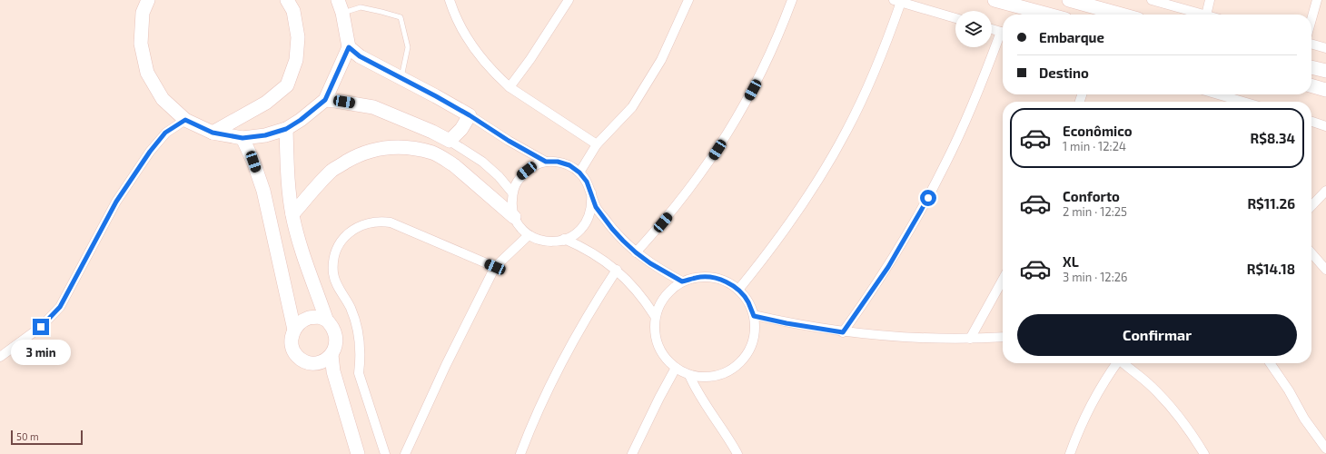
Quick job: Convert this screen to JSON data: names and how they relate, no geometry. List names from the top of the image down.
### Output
{
  "scale_bar": "50 m",
  "page": {
    "banner": ["Embarque", "Destino"],
    "list": [
      {
        "name": "Econômico",
        "note": "1 min · 12:24",
        "value": "R$8.34"
      },
      {
        "name": "Conforto",
        "note": "2 min · 12:25",
        "value": "R$11.26"
      },
      {
        "name": "XL",
        "note": "3 min · 12:26",
        "value": "R$14.18"
      }
    ],
    "buttons": "Confirmar",
    "bubble": "3 min",
    "scale": "50 m"
  }
}
